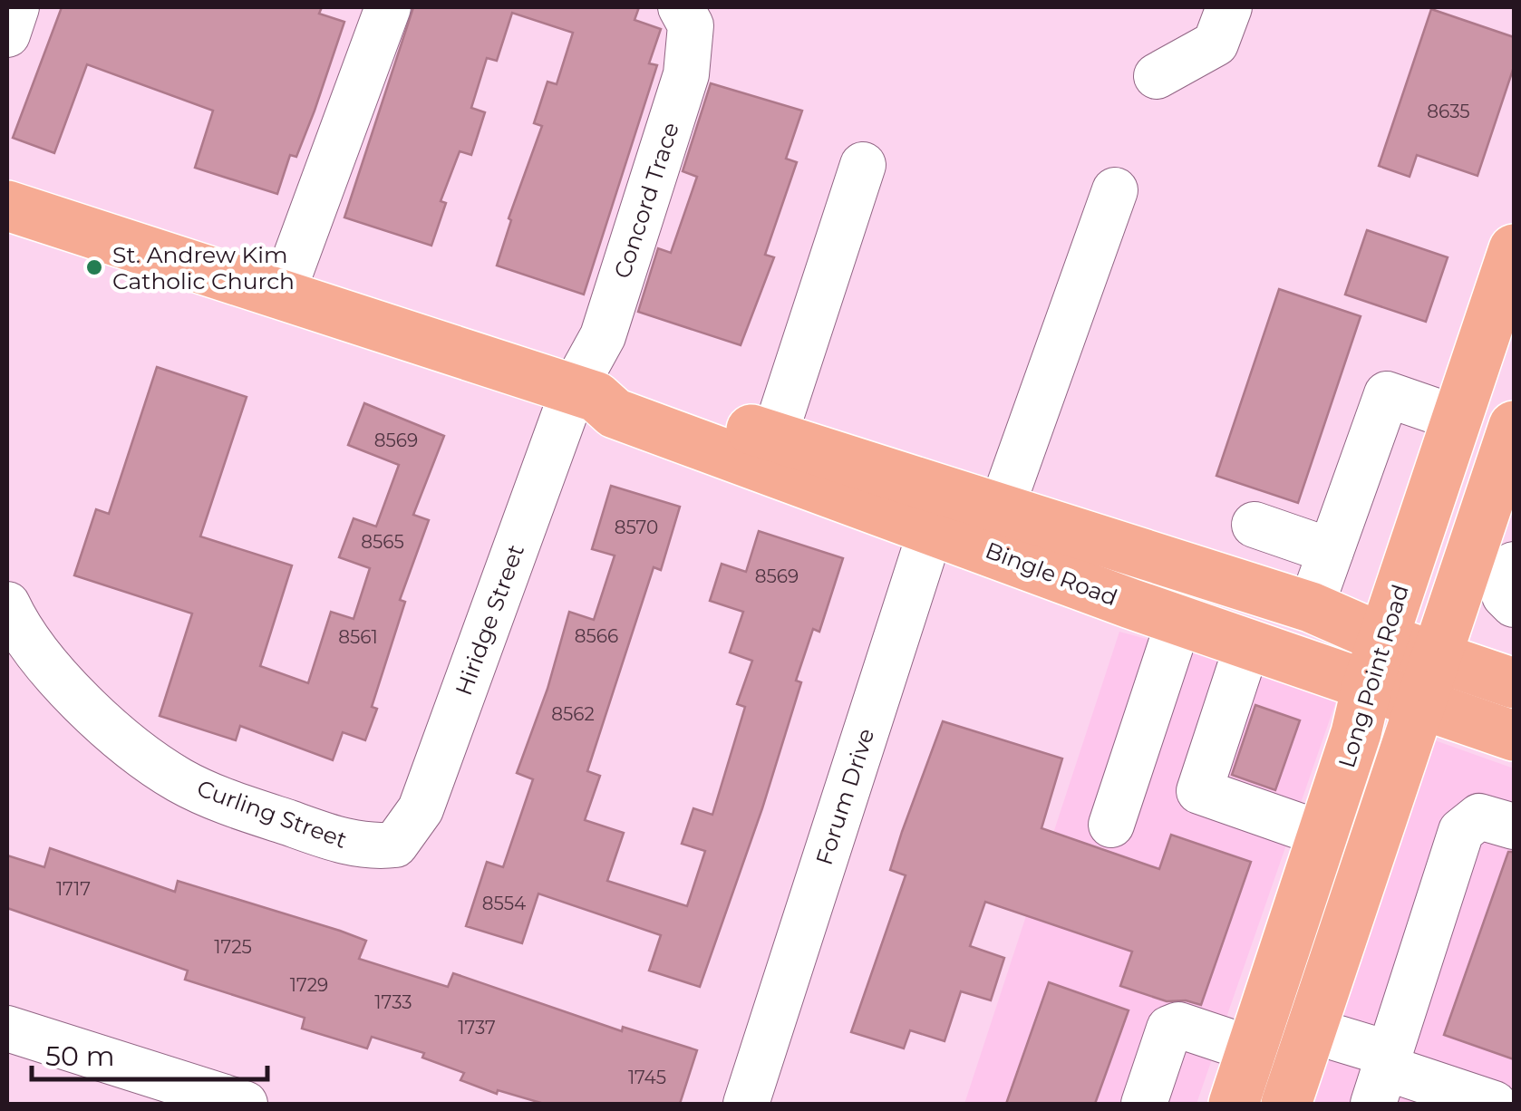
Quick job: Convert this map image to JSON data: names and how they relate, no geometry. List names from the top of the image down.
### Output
{
  "streets": {
    "main road": ["Bingle Road", "Long Point Road"],
    "street": [
      "Concord Trace",
      "Hiridge Street",
      "Forum Drive",
      "Curling Street"
    ]
  },
  "crossings": [
    ["Concord Trace", "Bingle Road"],
    ["Concord Trace", "Hiridge Street"],
    ["Bingle Road", "Hiridge Street"],
    ["Bingle Road", "Long Point Road"],
    ["Bingle Road", "Forum Drive"],
    ["Hiridge Street", "Curling Street"]
  ],
  "places": ["St. Andrew Kim Catholic Church"],
  "house_numbers": [
    "8635",
    "8569",
    "8570",
    "8565",
    "8569",
    "8566",
    "8561",
    "8562",
    "1717",
    "8554",
    "1725",
    "1729",
    "1733",
    "1737",
    "1745"
  ],
  "scale_bar": "50 m"
}
